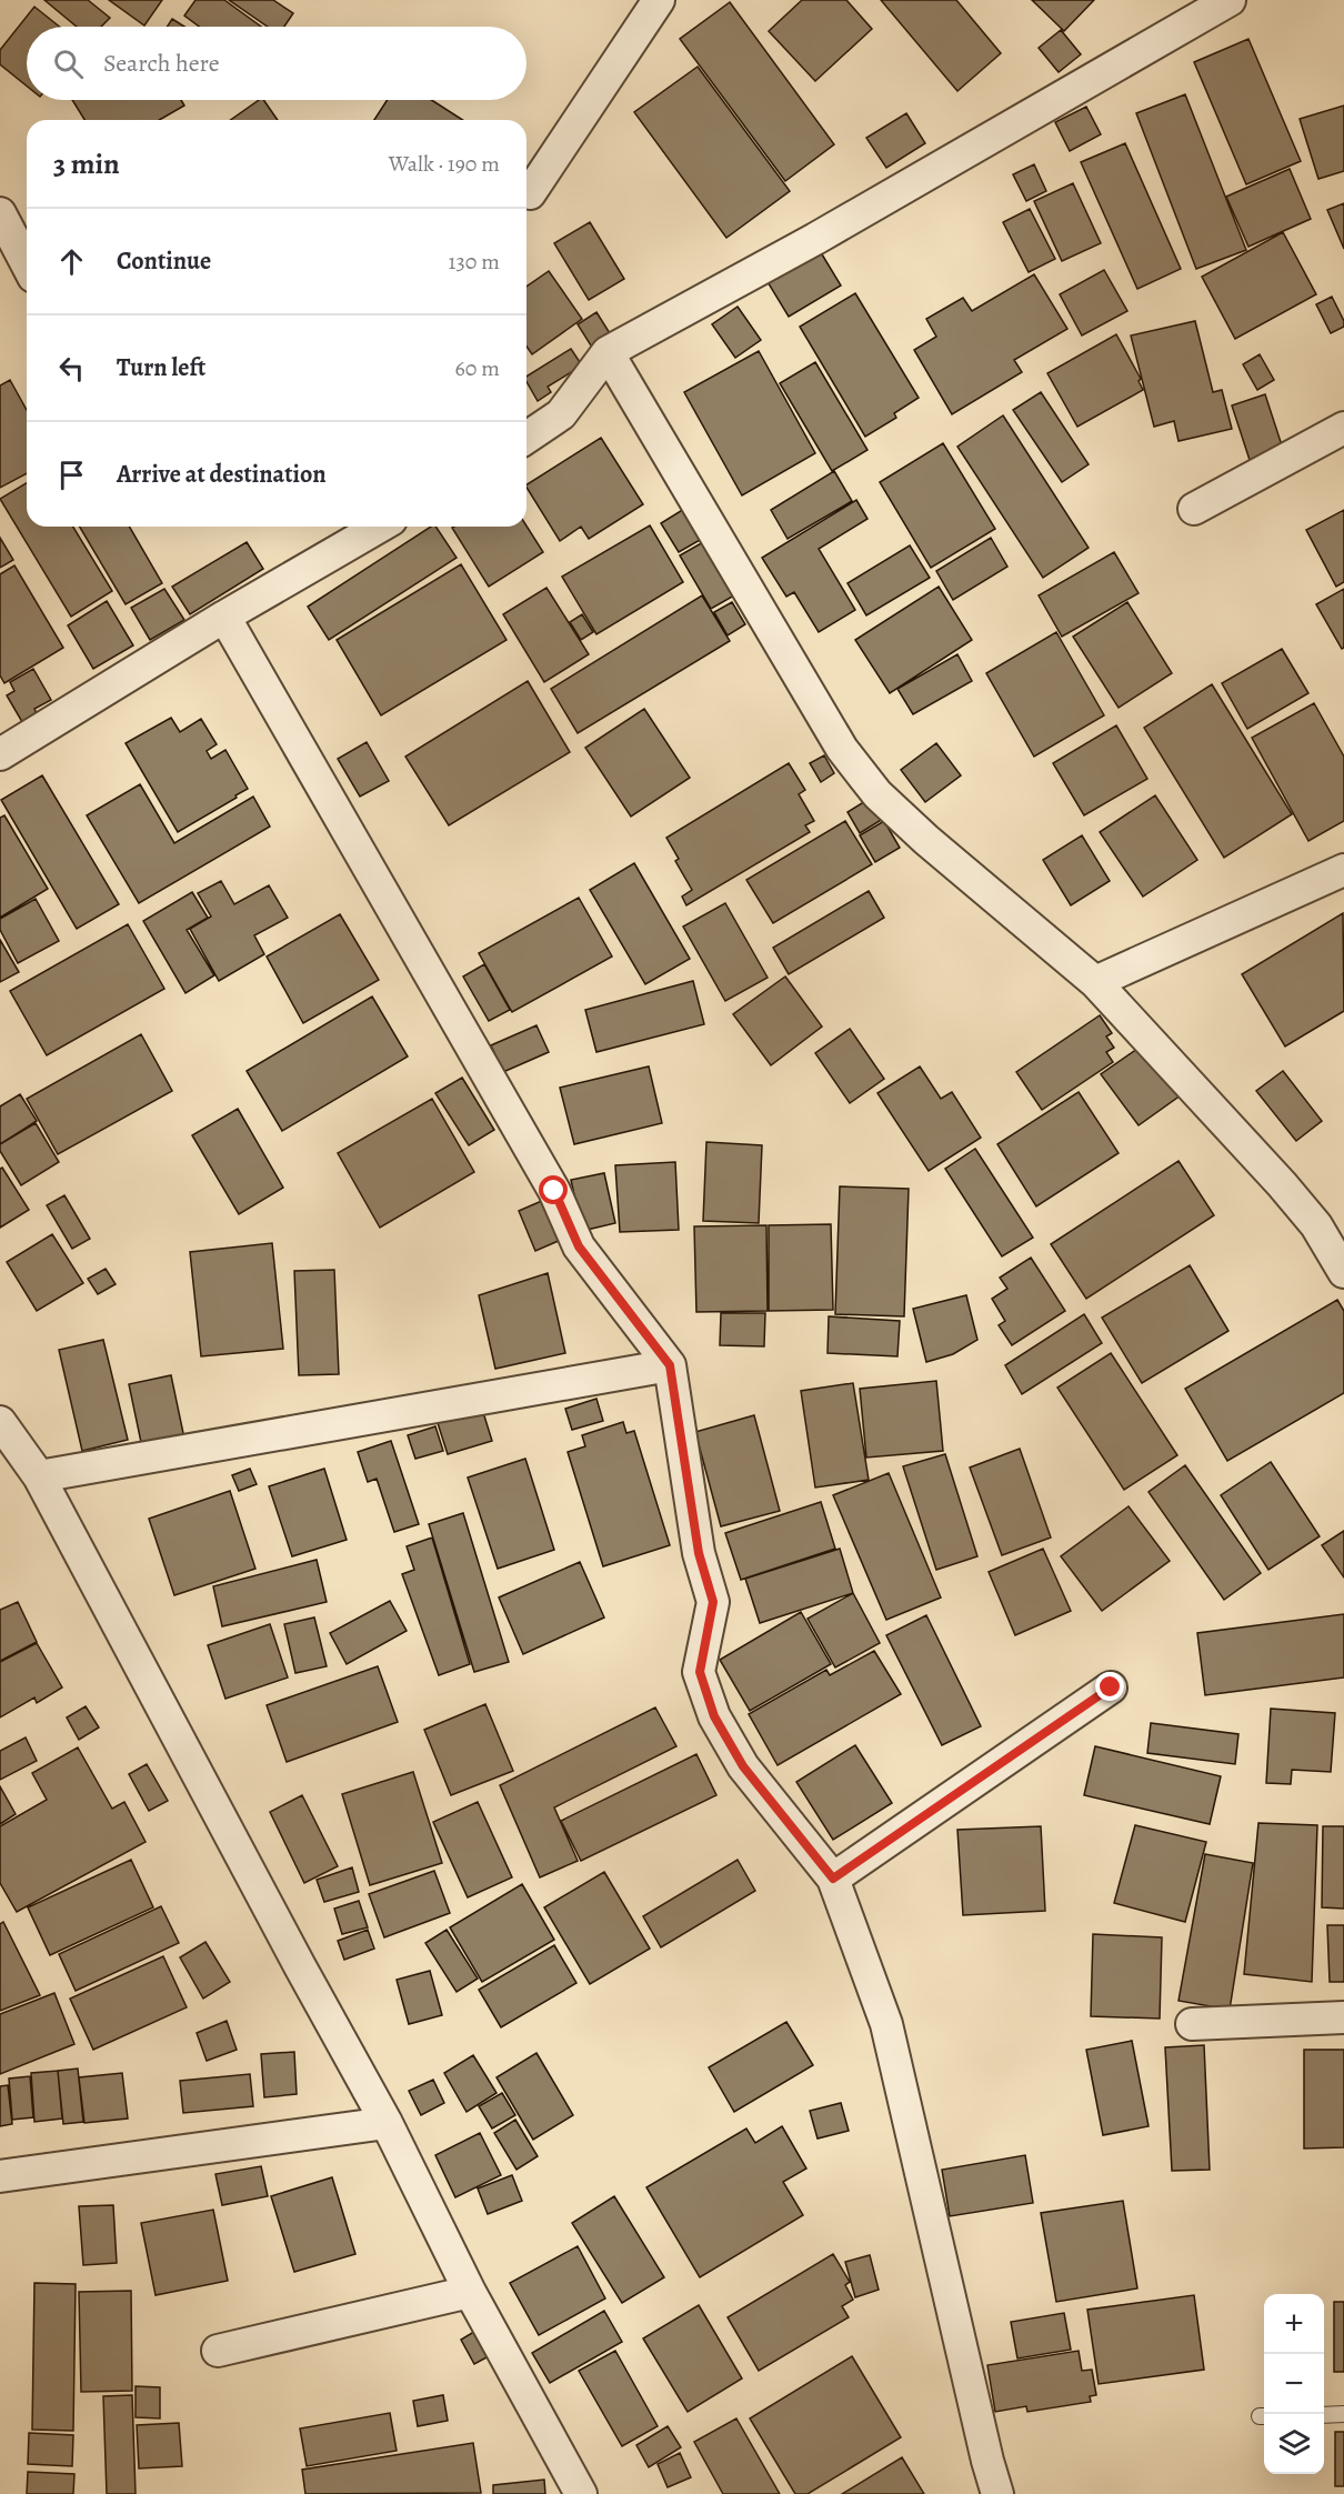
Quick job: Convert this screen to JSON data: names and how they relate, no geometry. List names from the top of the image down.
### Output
{
  "page": {
    "search": "Search here",
    "heading": ["3 min", "Walk · 190 m"],
    "list": [
      ["Continue", "130 m"],
      ["Turn left", "60 m"],
      "Arrive at destination"
    ],
    "map_buttons": ["+", "−"]
  }
}
